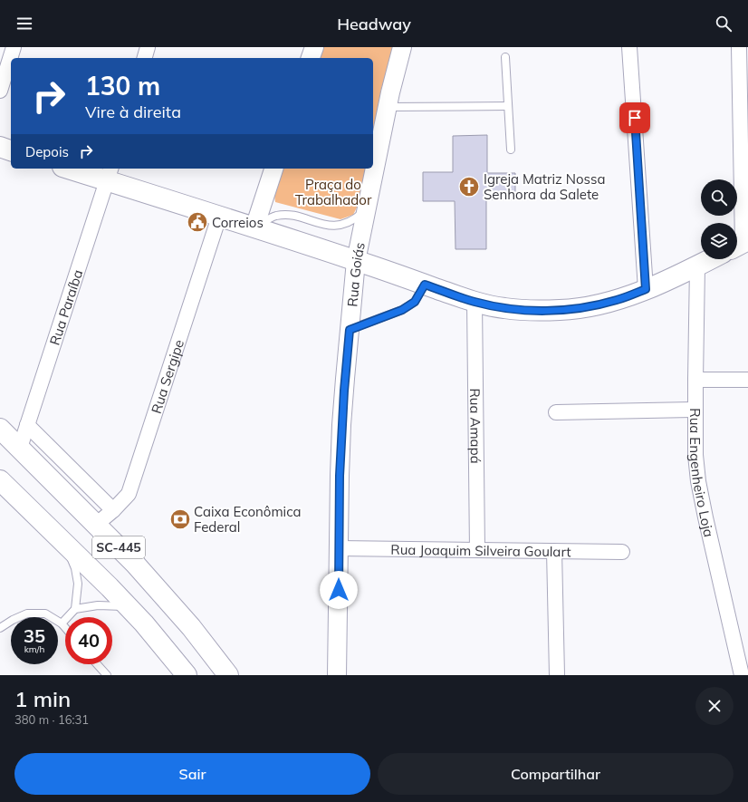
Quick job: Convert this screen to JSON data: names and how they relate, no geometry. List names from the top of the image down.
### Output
{
  "streets": {
    "main road": ["SC-445"],
    "street": [
      "Rua Goiás",
      "Rua Paraíba",
      "Rua Sergipe",
      "Rua Amapá",
      "Rua Engenheiro Loja",
      "Rua Joaquim Silveira Goulart"
    ]
  },
  "crossings": [
    ["Rua Goiás", "Rua Joaquim Silveira Goulart"],
    ["Rua Paraíba", "SC-445"],
    ["Rua Sergipe", "SC-445"],
    ["Rua Amapá", "Rua Joaquim Silveira Goulart"]
  ],
  "parks": ["Praça do Trabalhador"],
  "places": {
    "church": ["Igreja Matriz Nossa Senhora da Salete"],
    "public building": ["Correios"],
    "bank": ["Caixa Econômica Federal"]
  },
  "page": {
    "header": "Headway",
    "turn": ["130 m", "Vire à direita"],
    "then": "Depois",
    "speed": "35 km/h",
    "limit": "40",
    "heading": ["1 min", "380 m · 16:31"],
    "buttons": ["Sair", "Compartilhar"]
  }
}
